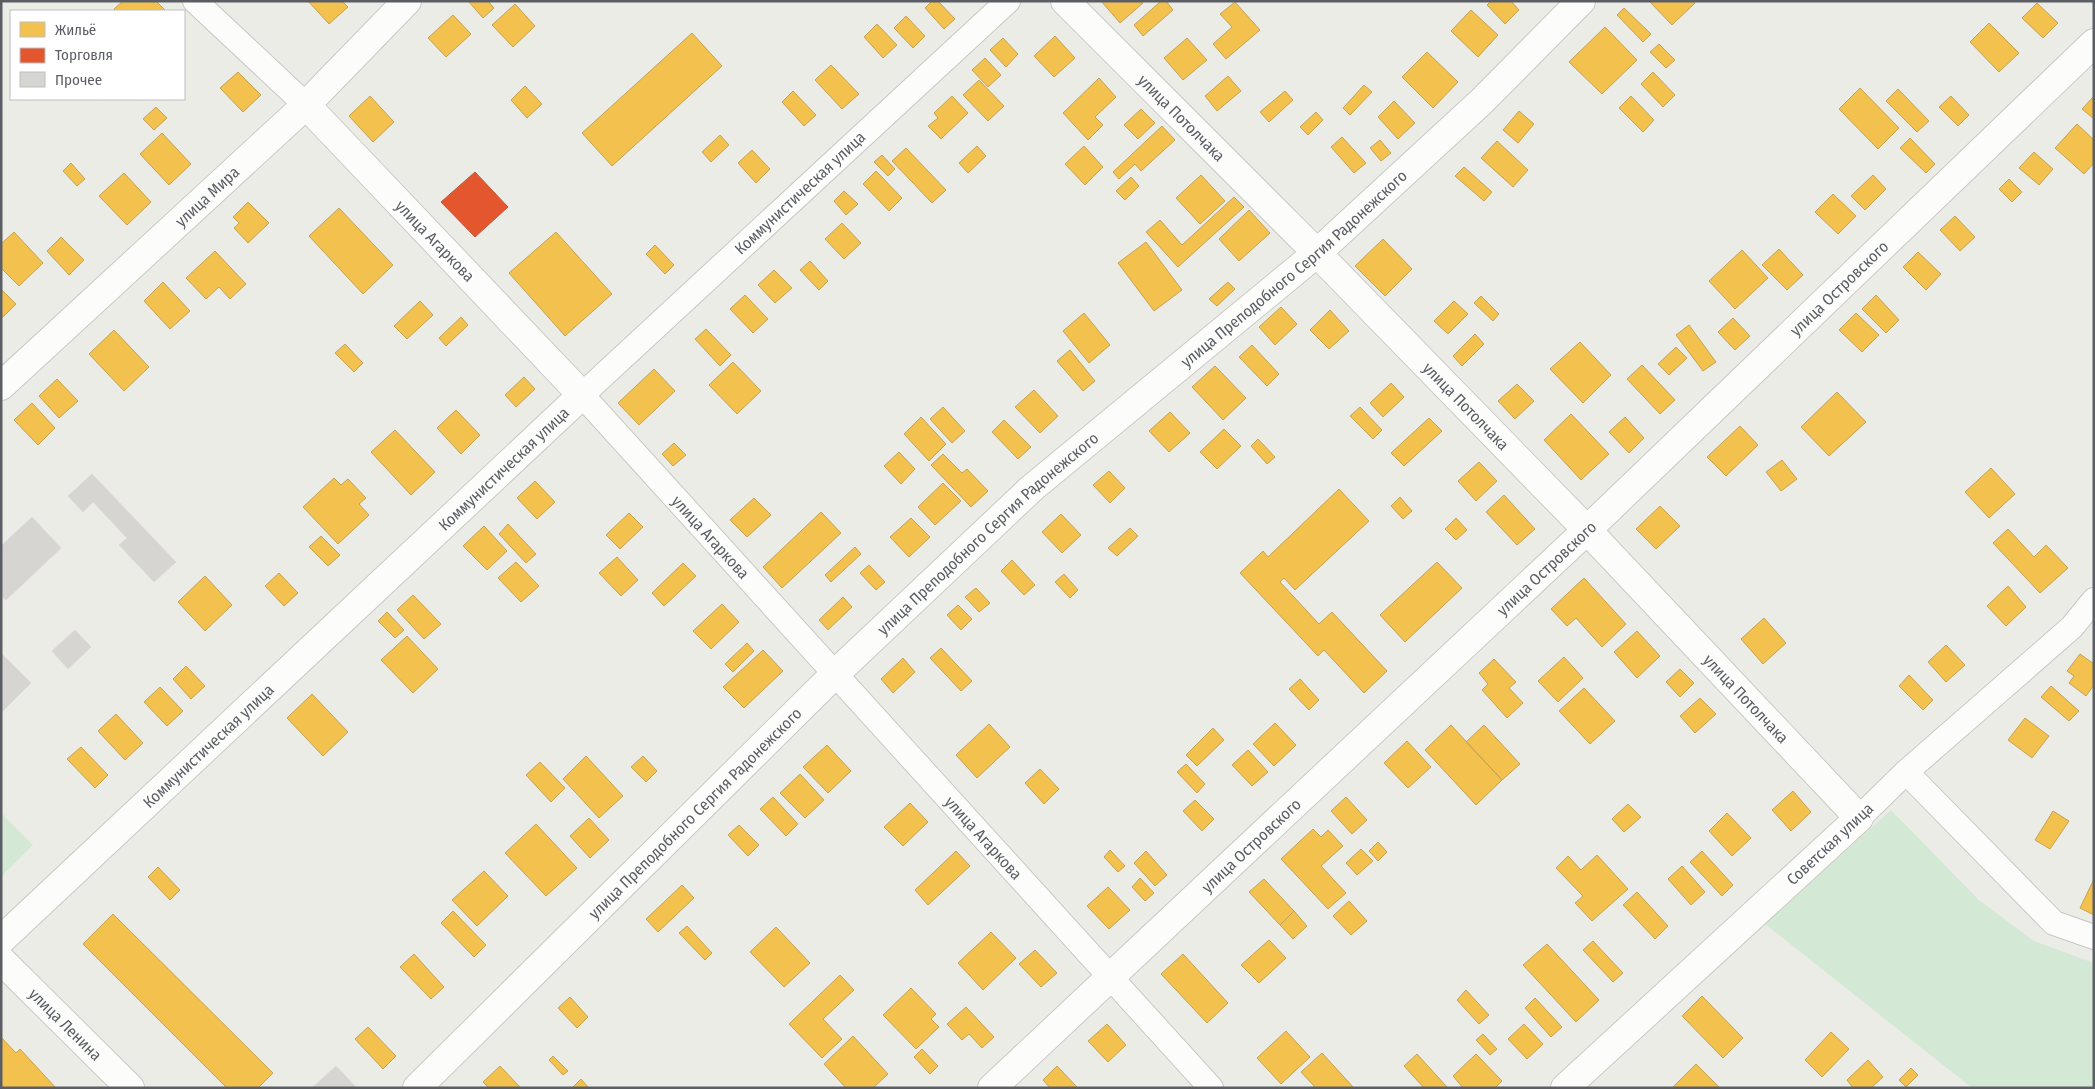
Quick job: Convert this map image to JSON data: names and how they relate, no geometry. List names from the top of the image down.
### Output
{
  "streets": {
    "street": [
      "улица Потолчака",
      "Коммунистическая улица",
      "улица Мира",
      "улица Агаркова",
      "улица Преподобного Сергия Радонежского",
      "улица Островского",
      "Советская улица",
      "улица Ленина"
    ]
  },
  "crossings": [
    ["улица Потолчака", "улица Преподобного Сергия Радонежского"],
    ["улица Потолчака", "улица Островского"],
    ["улица Потолчака", "Советская улица"],
    ["Коммунистическая улица", "улица Агаркова"],
    ["улица Мира", "улица Агаркова"],
    ["улица Агаркова", "улица Преподобного Сергия Радонежского"],
    ["улица Агаркова", "улица Островского"]
  ],
  "legend": ["Жильё", "Торговля", "Прочее"]
}
